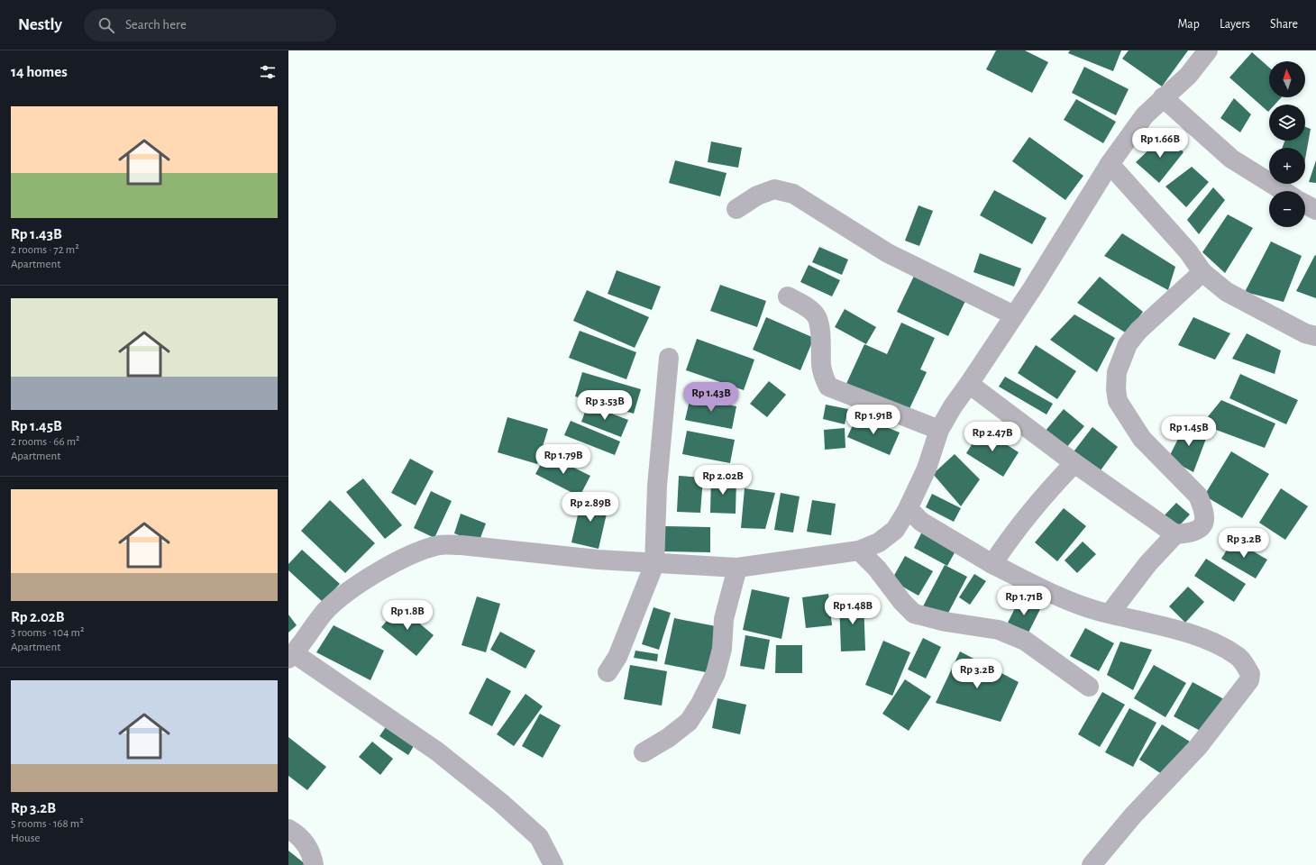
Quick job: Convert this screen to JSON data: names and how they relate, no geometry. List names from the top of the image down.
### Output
{
  "north": "top",
  "page": {
    "header": "Nestly",
    "search": "Search here",
    "nav": ["Map", "Layers", "Share"],
    "heading": "14 homes",
    "map_buttons": ["+", "−"],
    "list": [
      {
        "name": "Rp 1.43B",
        "note": "2 rooms · 72 m² · Apartment"
      },
      {
        "name": "Rp 1.45B",
        "note": "2 rooms · 66 m² · Apartment"
      },
      {
        "name": "Rp 2.02B",
        "note": "3 rooms · 104 m² · Apartment"
      },
      {
        "name": "Rp 3.2B",
        "note": "5 rooms · 168 m² · House"
      }
    ],
    "price": [
      "Rp 1.66B",
      "Rp 1.43B",
      "Rp 3.53B",
      "Rp 1.91B",
      "Rp 1.45B",
      "Rp 2.47B",
      "Rp 1.79B",
      "Rp 2.02B",
      "Rp 2.89B",
      "Rp 3.2B",
      "Rp 1.71B",
      "Rp 1.48B",
      "Rp 1.8B",
      "Rp 3.2B"
    ]
  }
}
